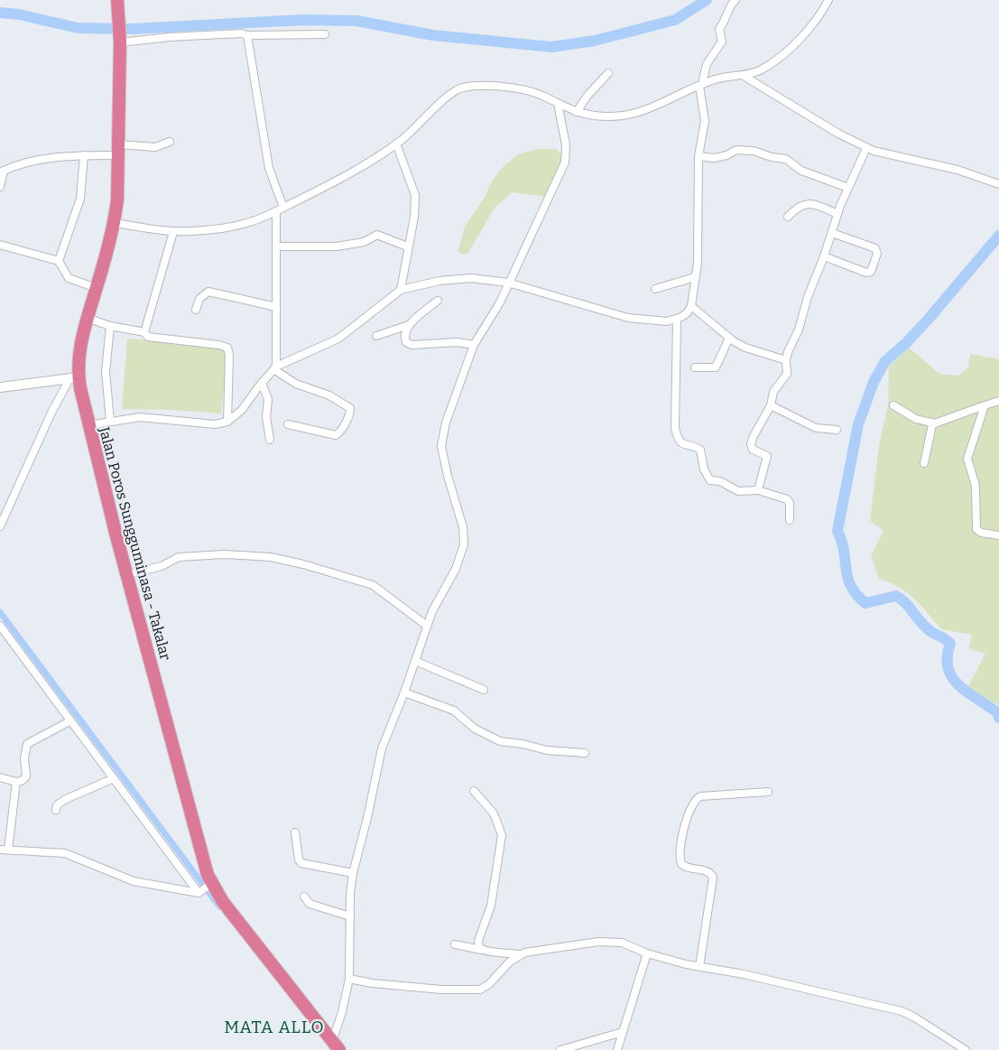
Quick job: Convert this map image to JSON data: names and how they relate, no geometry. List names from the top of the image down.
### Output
{
  "streets": {
    "highway": ["Jalan Poros Sungguminasa - Takalar"]
  },
  "districts": ["MATA ALLO"]
}
